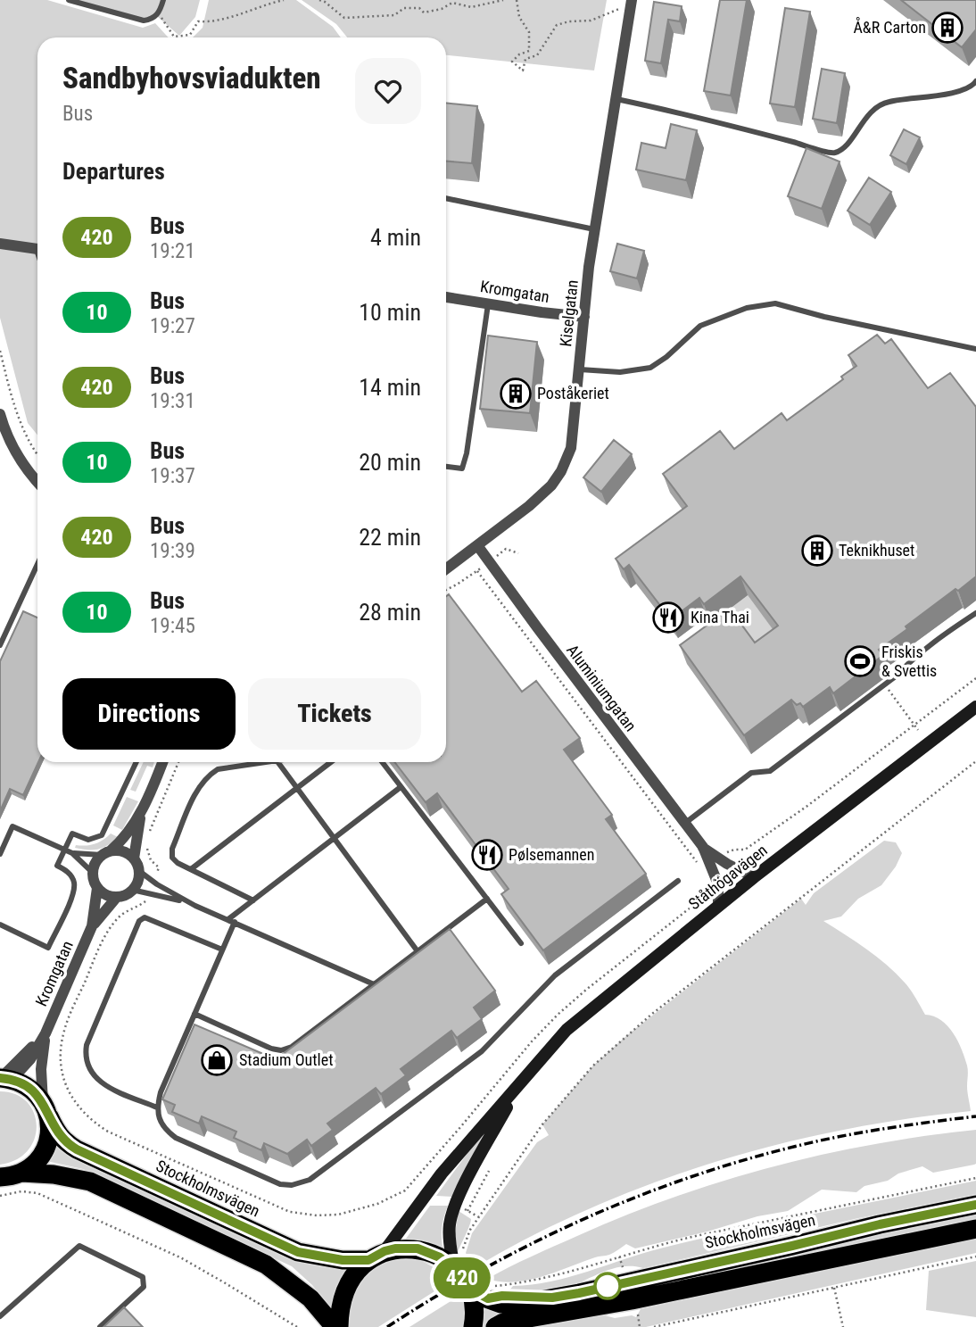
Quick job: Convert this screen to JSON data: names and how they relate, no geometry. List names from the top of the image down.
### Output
{
  "streets": {
    "highway": ["Stockholmsvägen"],
    "main road": ["Ståthögavägen"],
    "street": ["Kromgatan", "Kiselgatan", "Aluminiumgatan"]
  },
  "crossings": [
    ["Kromgatan", "Kiselgatan"],
    ["Kromgatan", "Stockholmsvägen"],
    ["Kiselgatan", "Aluminiumgatan"],
    ["Aluminiumgatan", "Ståthögavägen"],
    ["Ståthögavägen", "Stockholmsvägen"]
  ],
  "places": {
    "building": ["Å&R Carton", "Poståkeriet", "Teknikhuset"],
    "restaurant": ["Kina Thai", "Pølsemannen"],
    "sports": ["Friskis & Svettis"],
    "shop": ["Stadium Outlet"]
  },
  "lines": ["bus line 420"],
  "page": {
    "on_map": "420",
    "heading": [
      ["Sandbyhovsviadukten", "Bus"],
      "Departures"
    ],
    "list": [
      {
        "mark": "420",
        "name": "Bus",
        "note": "19:21",
        "value": "4 min"
      },
      {
        "mark": "10",
        "name": "Bus",
        "note": "19:27",
        "value": "10 min"
      },
      {
        "mark": "420",
        "name": "Bus",
        "note": "19:31",
        "value": "14 min"
      },
      {
        "mark": "10",
        "name": "Bus",
        "note": "19:37",
        "value": "20 min"
      },
      {
        "mark": "420",
        "name": "Bus",
        "note": "19:39",
        "value": "22 min"
      },
      {
        "mark": "10",
        "name": "Bus",
        "note": "19:45",
        "value": "28 min"
      }
    ],
    "buttons": ["Directions", "Tickets"]
  }
}
